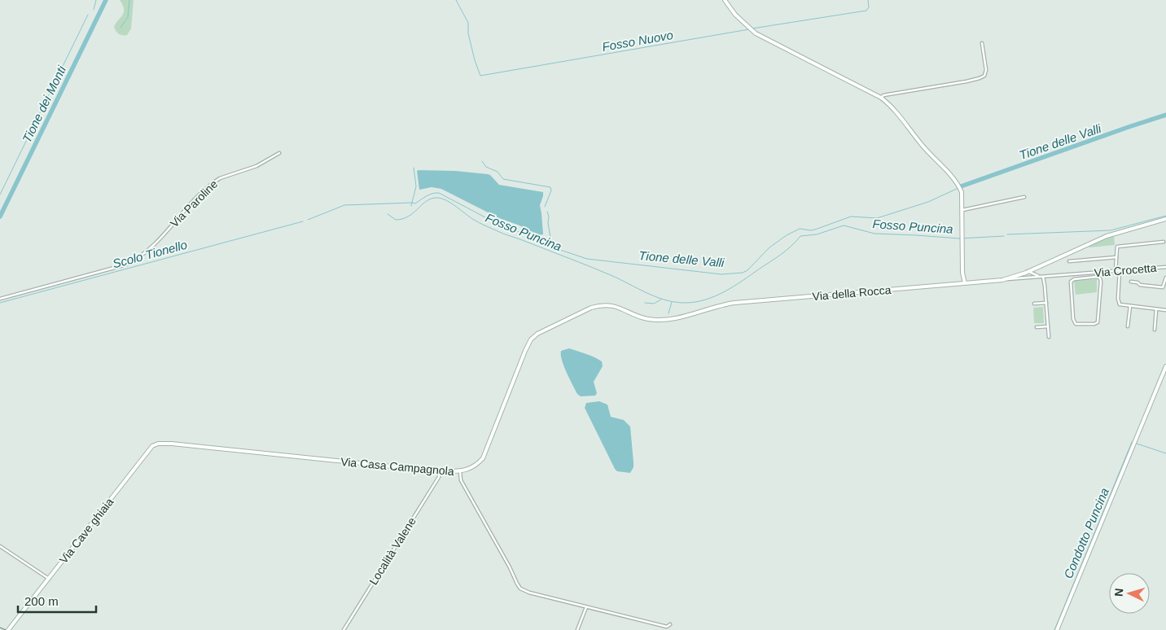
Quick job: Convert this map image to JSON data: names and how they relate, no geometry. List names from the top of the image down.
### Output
{
  "streets": {
    "street": [
      "Via Paroline",
      "Via Crocetta",
      "Via della Rocca",
      "Via Casa Campagnola",
      "Via Cave ghiaia",
      "Località Valene"
    ]
  },
  "crossings": [
    ["Via Crocetta", "Via della Rocca"],
    ["Via della Rocca", "Via Casa Campagnola"],
    ["Via Casa Campagnola", "Via Cave ghiaia"],
    ["Via Casa Campagnola", "Località Valene"]
  ],
  "water": [
    "Fosso Nuovo",
    "Tione dei Monti",
    "Tione delle Valli",
    "Fosso Puncina",
    "Scolo Tionello",
    "Condotto Puncina"
  ],
  "scale_bar": "200 m",
  "north": "left"
}
